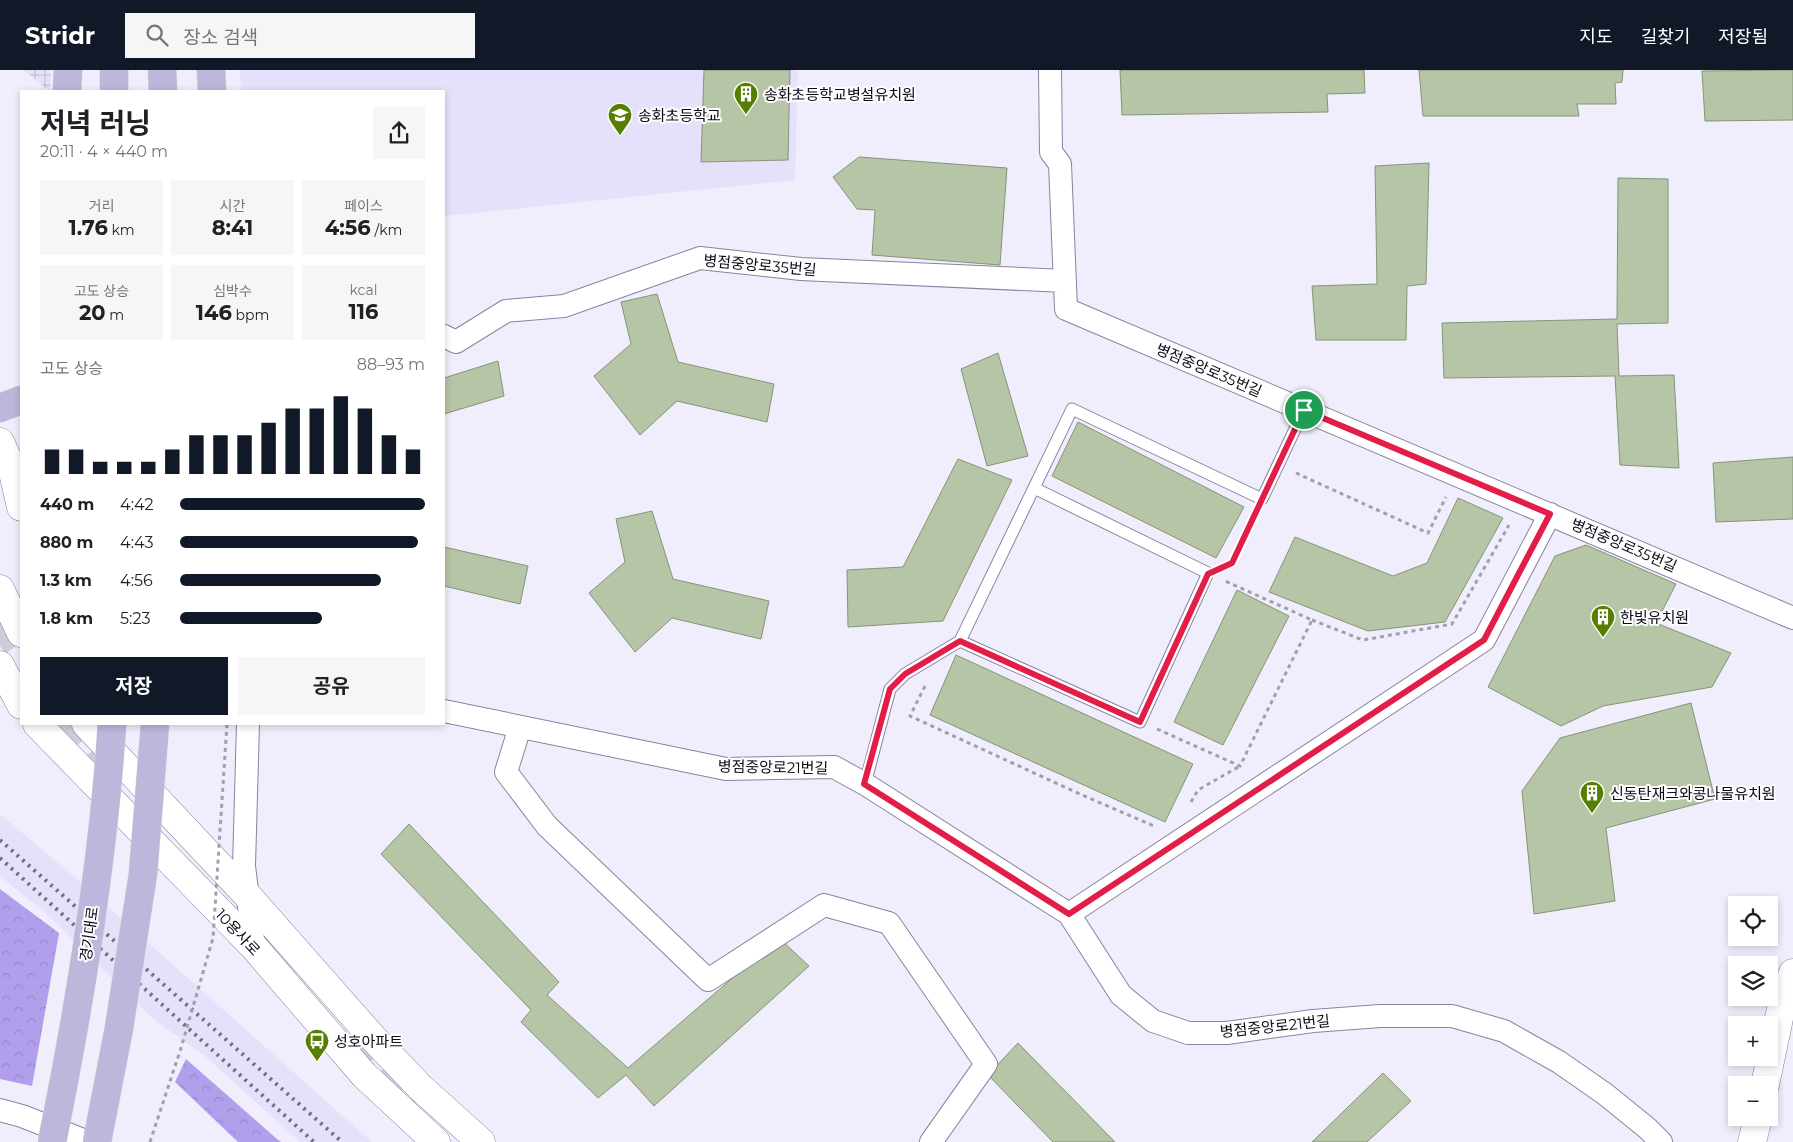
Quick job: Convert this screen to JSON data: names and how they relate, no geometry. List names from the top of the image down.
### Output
{
  "streets": {
    "main road": ["경기대로"],
    "street": ["병점중앙로35번길", "병점중앙로21번길", "10용사로"]
  },
  "places": {
    "building": ["송화초등학교병설유치원", "한빛유치원", "신동탄재크와콩나물유치원"],
    "school or university": ["송화초등학교"],
    "bus stop": ["성호아파트"]
  },
  "page": {
    "header": "Stridr",
    "search": "장소 검색",
    "nav": ["지도", "길찾기", "저장됨"],
    "heading": ["저녁 러닝", "20:11 · 4 × 440 m"],
    "stats": [
      ["거리", "1.76 km"],
      ["시간", "8:41"],
      ["페이스", "4:56 /km"],
      ["고도 상승", "20 m"],
      ["심박수", "146 bpm"],
      ["kcal", "116"]
    ],
    "chart": ["고도 상승", "88–93 m"],
    "list": [
      {
        "name": "440 m",
        "note": "4:42"
      },
      {
        "name": "880 m",
        "note": "4:43"
      },
      {
        "name": "1.3 km",
        "note": "4:56"
      },
      {
        "name": "1.8 km",
        "note": "5:23"
      }
    ],
    "buttons": ["저장", "공유"],
    "map_buttons": ["+", "−"]
  }
}
